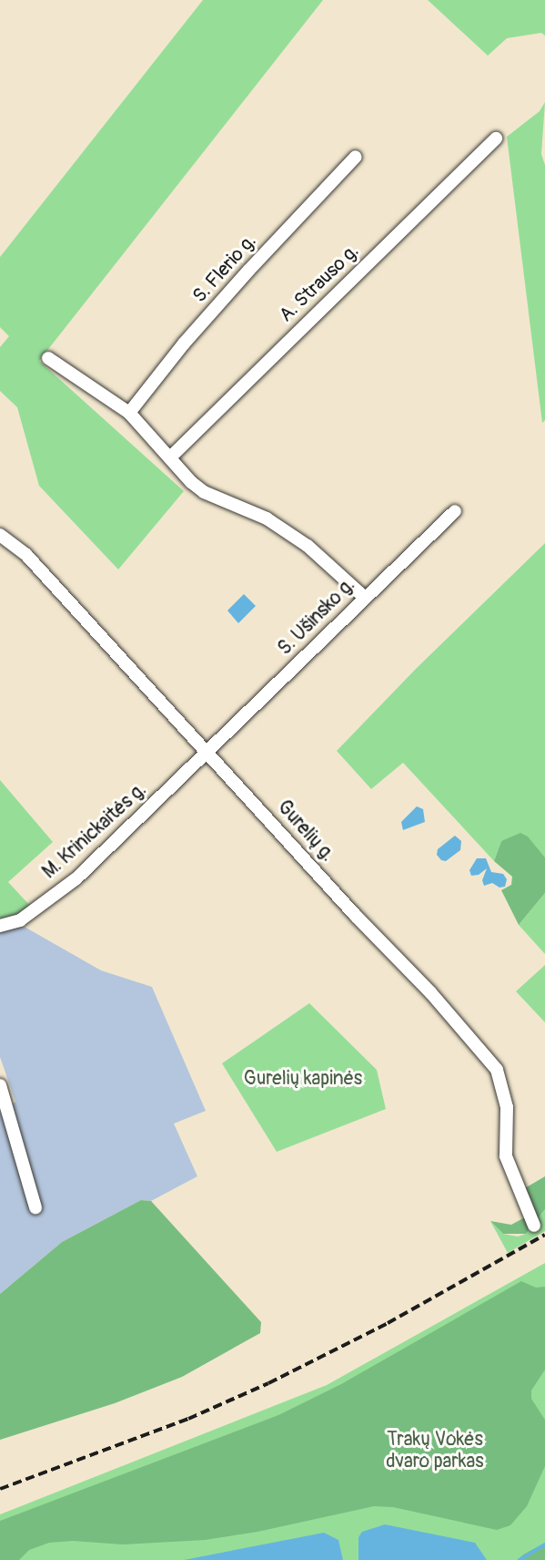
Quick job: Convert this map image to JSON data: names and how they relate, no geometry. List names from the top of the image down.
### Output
{
  "streets": {
    "street": [
      "S. Flerio g.",
      "A. Strauso g.",
      "S. Ušinsko g.",
      "M. Krinickaitės g.",
      "Gurelių g."
    ]
  },
  "crossings": [
    ["S. Ušinsko g.", "M. Krinickaitės g."],
    ["S. Ušinsko g.", "Gurelių g."],
    ["M. Krinickaitės g.", "Gurelių g."]
  ],
  "parks": ["Gurelių kapinės", "Trakų Vokės dvaro parkas"]
}
